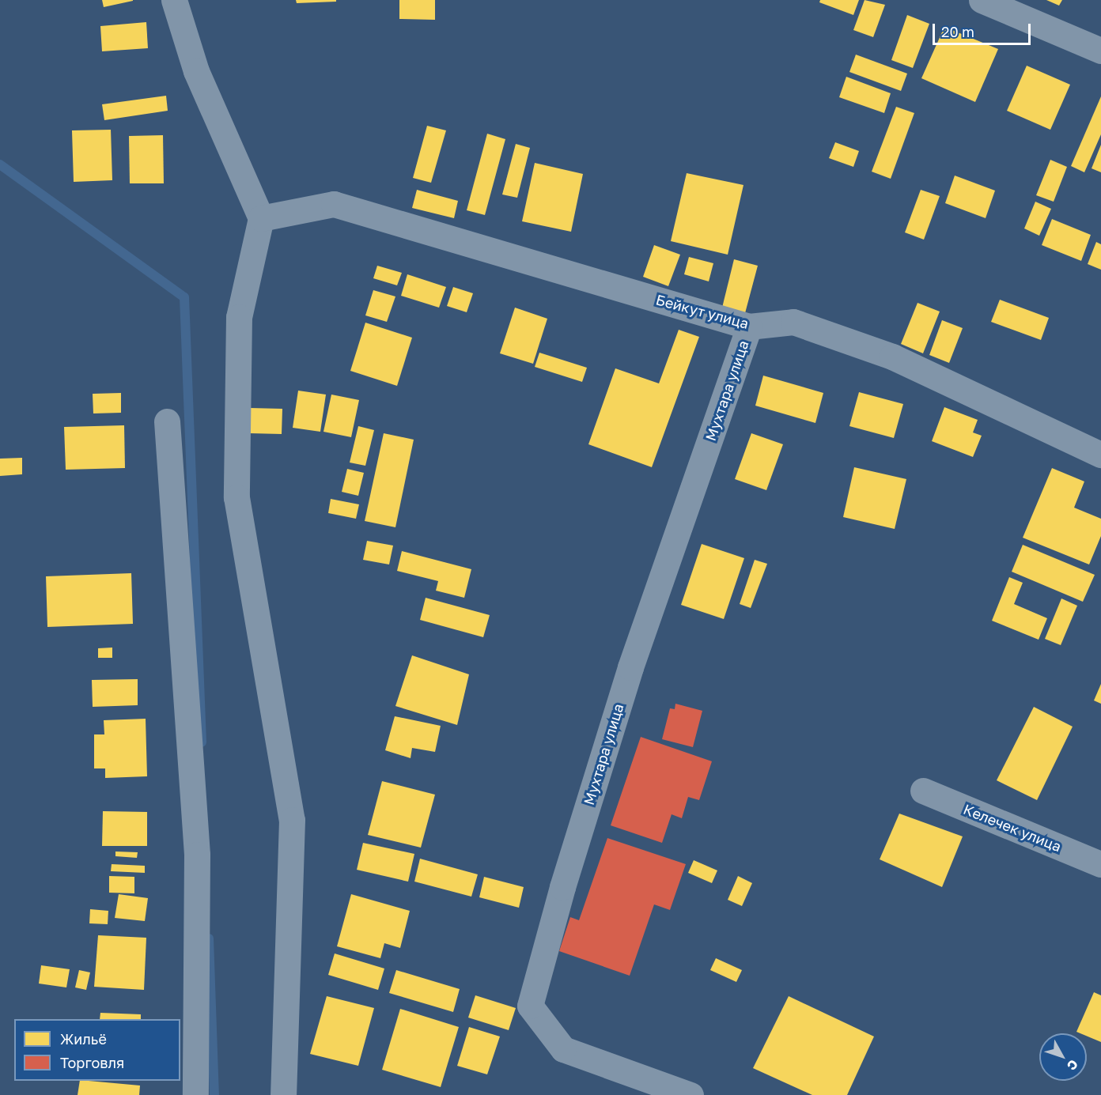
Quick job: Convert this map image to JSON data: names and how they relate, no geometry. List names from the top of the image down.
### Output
{
  "streets": {
    "street": ["Бейкут улица", "Мухтара улица", "Келечек улица"]
  },
  "crossings": [
    ["Бейкут улица", "Мухтара улица"]
  ],
  "legend": ["Жильё", "Торговля"],
  "scale_bar": "20 m",
  "north": "bottom right"
}
